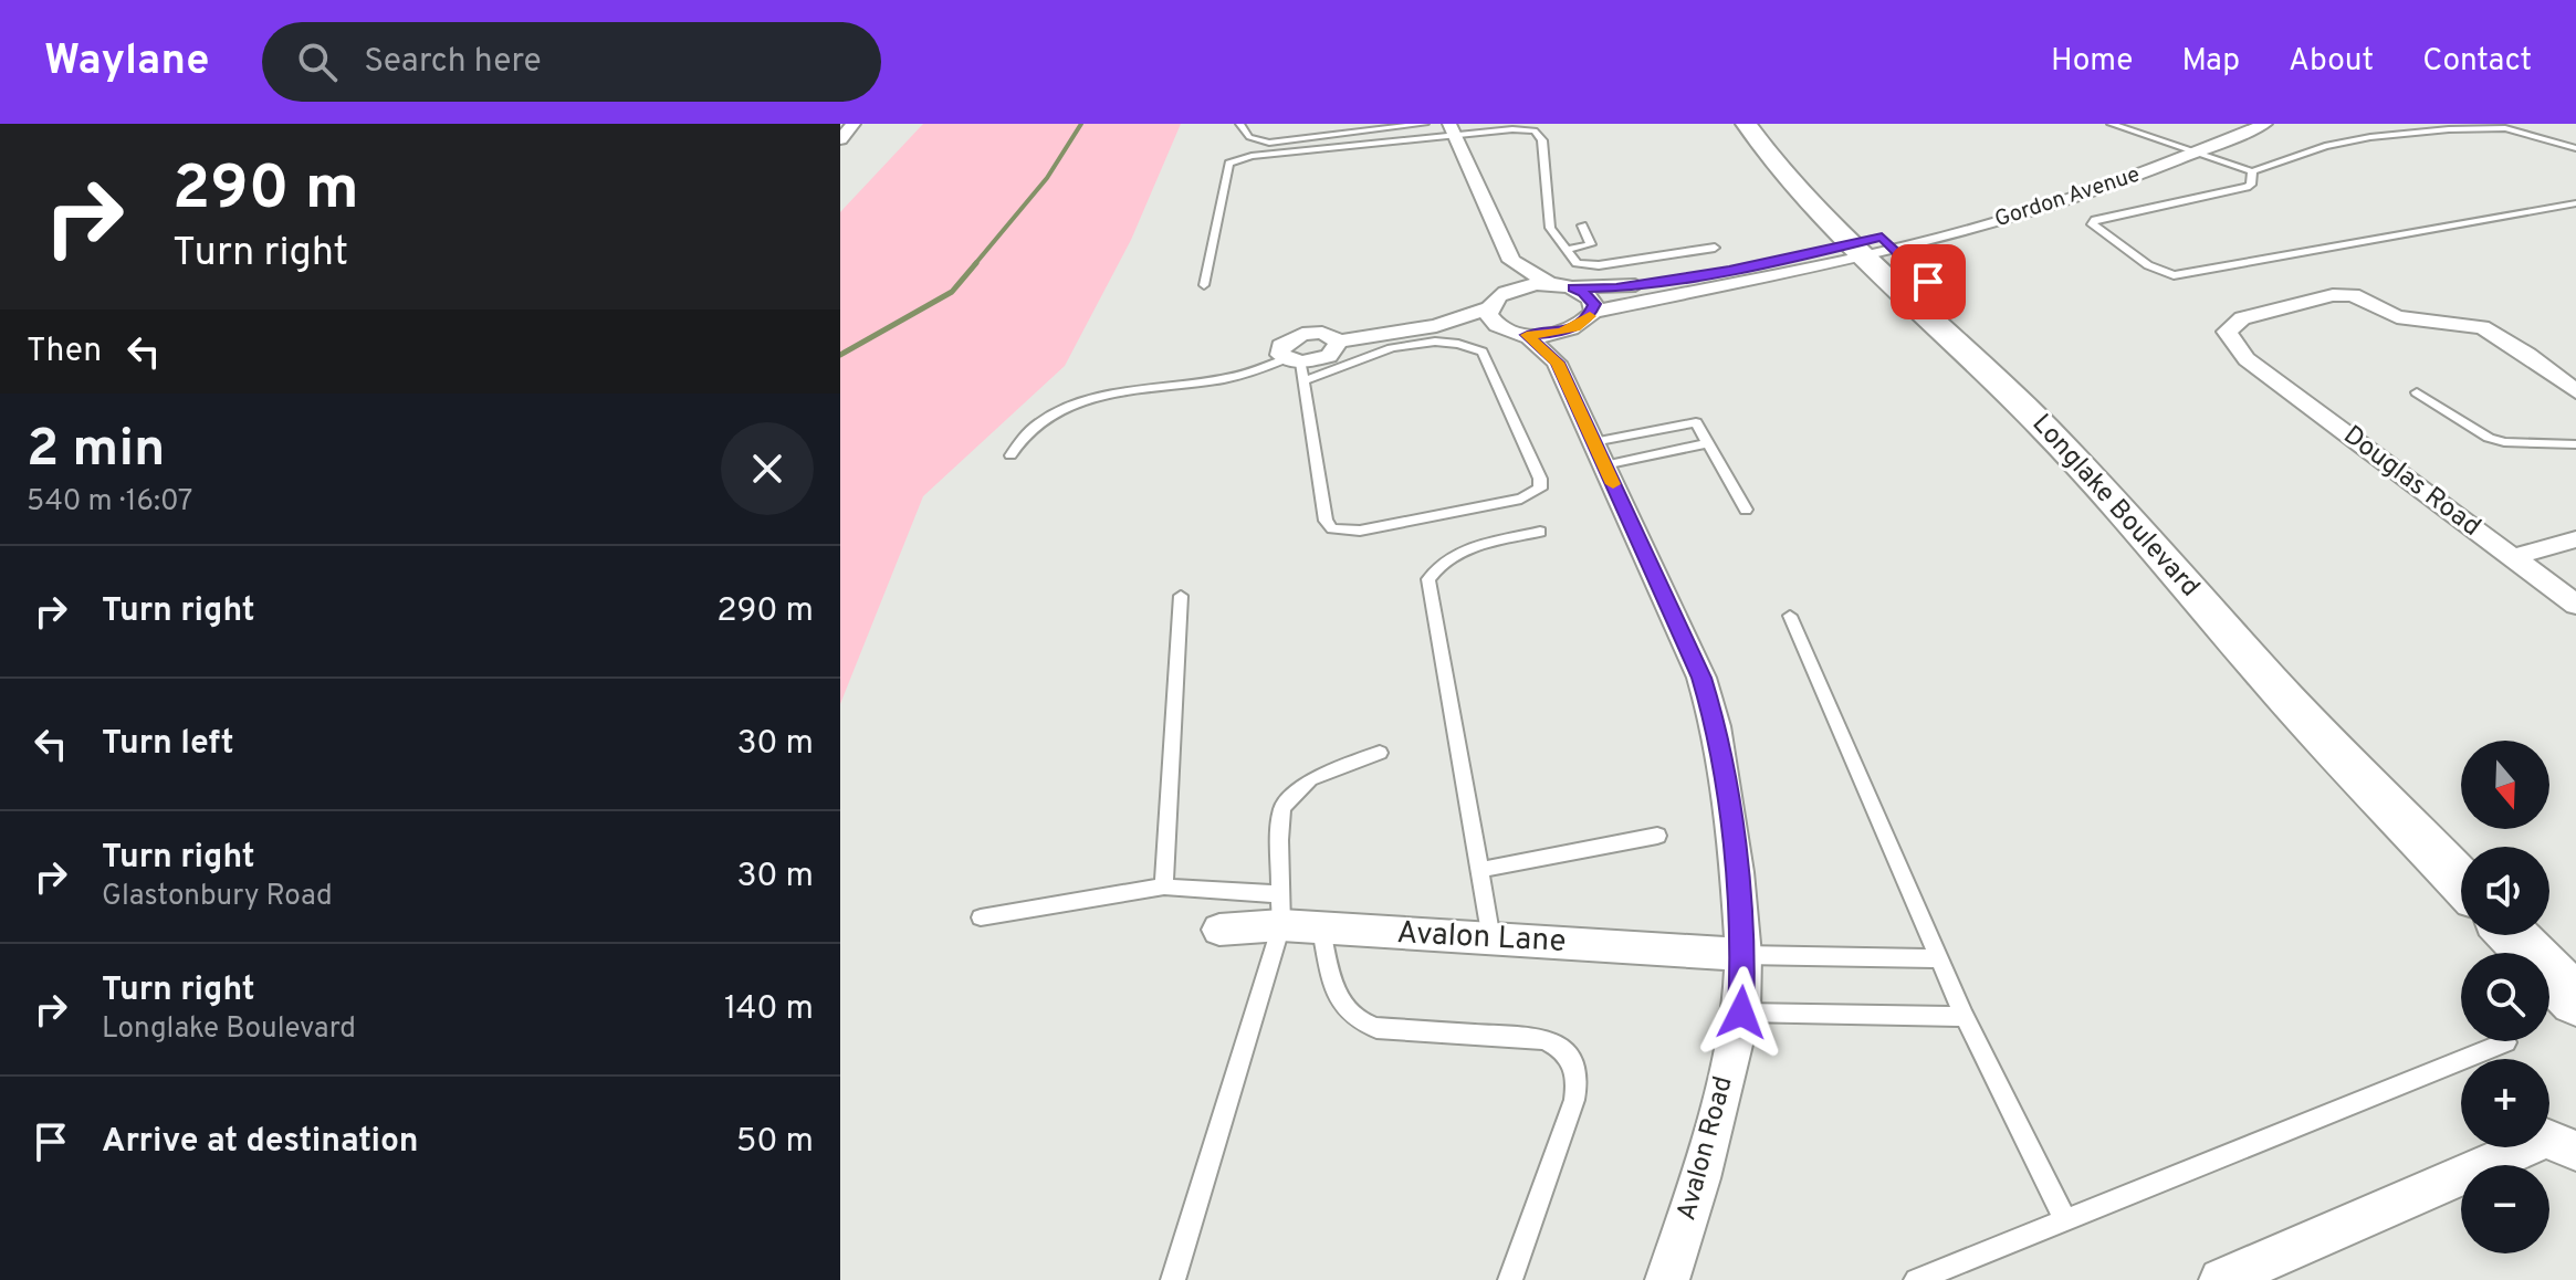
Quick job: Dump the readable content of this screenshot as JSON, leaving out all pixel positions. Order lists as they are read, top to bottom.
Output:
{
  "streets": {
    "main road": ["Longlake Boulevard"],
    "street": [
      "Gordon Avenue",
      "Douglas Road",
      "Avalon Lane",
      "Avalon Road"
    ]
  },
  "crossings": [
    ["Gordon Avenue", "Longlake Boulevard"],
    ["Avalon Lane", "Avalon Road"]
  ],
  "north": "bottom",
  "page": {
    "header": "Waylane",
    "search": "Search here",
    "nav": [
      "Home",
      "Map",
      "About",
      "Contact"
    ],
    "turn": ["290 m", "Turn right"],
    "then": "Then",
    "heading": ["2 min", "540 m · 16:07"],
    "list": [
      {
        "name": "Turn right",
        "value": "290 m"
      },
      {
        "name": "Turn left",
        "value": "30 m"
      },
      {
        "name": "Turn right",
        "note": "Glastonbury Road",
        "value": "30 m"
      },
      {
        "name": "Turn right",
        "note": "Longlake Boulevard",
        "value": "140 m"
      },
      {
        "name": "Arrive at destination",
        "value": "50 m"
      }
    ],
    "map_buttons": ["+", "−"]
  }
}
